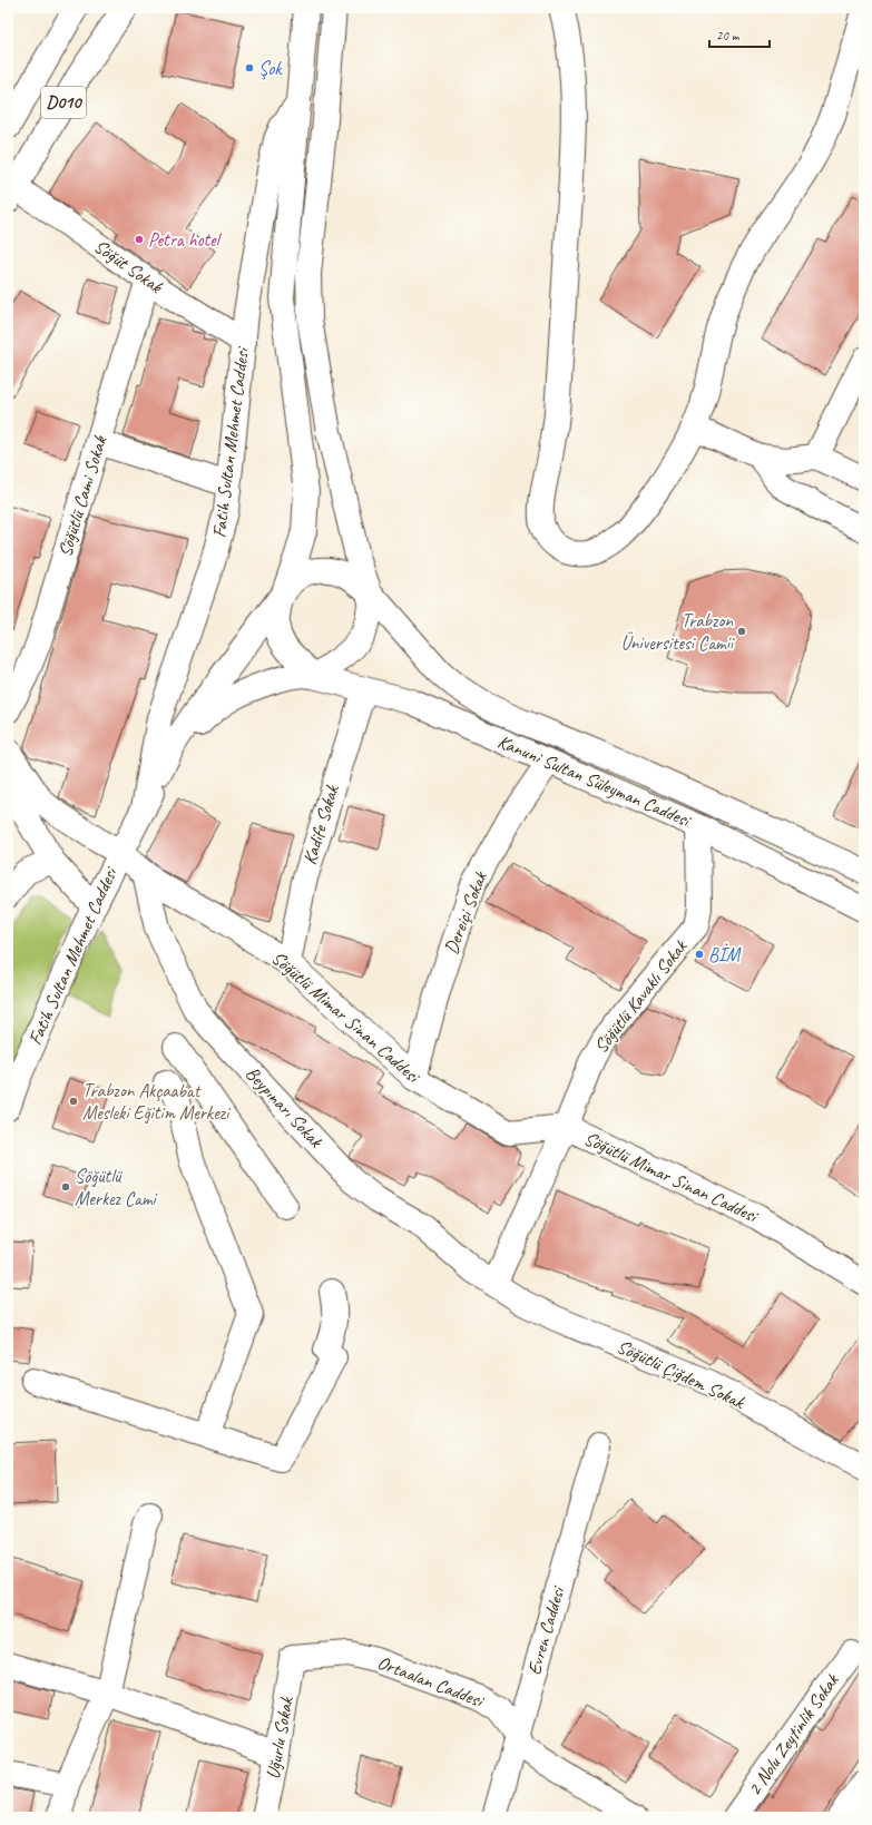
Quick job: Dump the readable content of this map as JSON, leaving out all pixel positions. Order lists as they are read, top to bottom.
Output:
{
  "streets": {
    "main road": [
      "D010",
      "Söğüt Sokak",
      "Fatih Sultan Mehmet Caddesi",
      "Söğütlü Cami Sokak",
      "Kanuni Sultan Süleyman Caddesi",
      "Kadife Sokak",
      "Dereiçi Sokak",
      "Söğütlü Kavaklı Sokak",
      "Söğütlü Mimar Sinan Caddesi",
      "Beypınarı Sokak",
      "Söğütlü Çiğdem Sokak",
      "Evren Caddesi",
      "Ortaalan Caddesi",
      "2 Nolu Zeytinlik Sokak",
      "Uğurlu Sokak"
    ]
  },
  "crossings": [
    ["D010", "Söğüt Sokak"],
    ["Söğüt Sokak", "Fatih Sultan Mehmet Caddesi"],
    ["Söğüt Sokak", "Söğütlü Cami Sokak"],
    ["Fatih Sultan Mehmet Caddesi", "Kanuni Sultan Süleyman Caddesi"],
    ["Fatih Sultan Mehmet Caddesi", "Söğütlü Mimar Sinan Caddesi"],
    ["Kanuni Sultan Süleyman Caddesi", "Kadife Sokak"],
    ["Kanuni Sultan Süleyman Caddesi", "Dereiçi Sokak"],
    ["Kanuni Sultan Süleyman Caddesi", "Söğütlü Kavaklı Sokak"],
    ["Kadife Sokak", "Söğütlü Mimar Sinan Caddesi"],
    ["Dereiçi Sokak", "Söğütlü Mimar Sinan Caddesi"],
    ["Söğütlü Kavaklı Sokak", "Söğütlü Mimar Sinan Caddesi"],
    ["Söğütlü Kavaklı Sokak", "Beypınarı Sokak"],
    ["Söğütlü Kavaklı Sokak", "Söğütlü Çiğdem Sokak"],
    ["Söğütlü Mimar Sinan Caddesi", "Beypınarı Sokak"],
    ["Beypınarı Sokak", "Söğütlü Çiğdem Sokak"],
    ["Evren Caddesi", "Ortaalan Caddesi"],
    ["Ortaalan Caddesi", "Uğurlu Sokak"]
  ],
  "places": [
    "Şok",
    "Petra hotel",
    "Trabzon Üniversitesi Camii",
    "BİM",
    "Trabzon Akçaabat Mesleki Eğitim Merkezi",
    "Söğütlü Merkez Cami"
  ],
  "scale_bar": "20 m"
}
